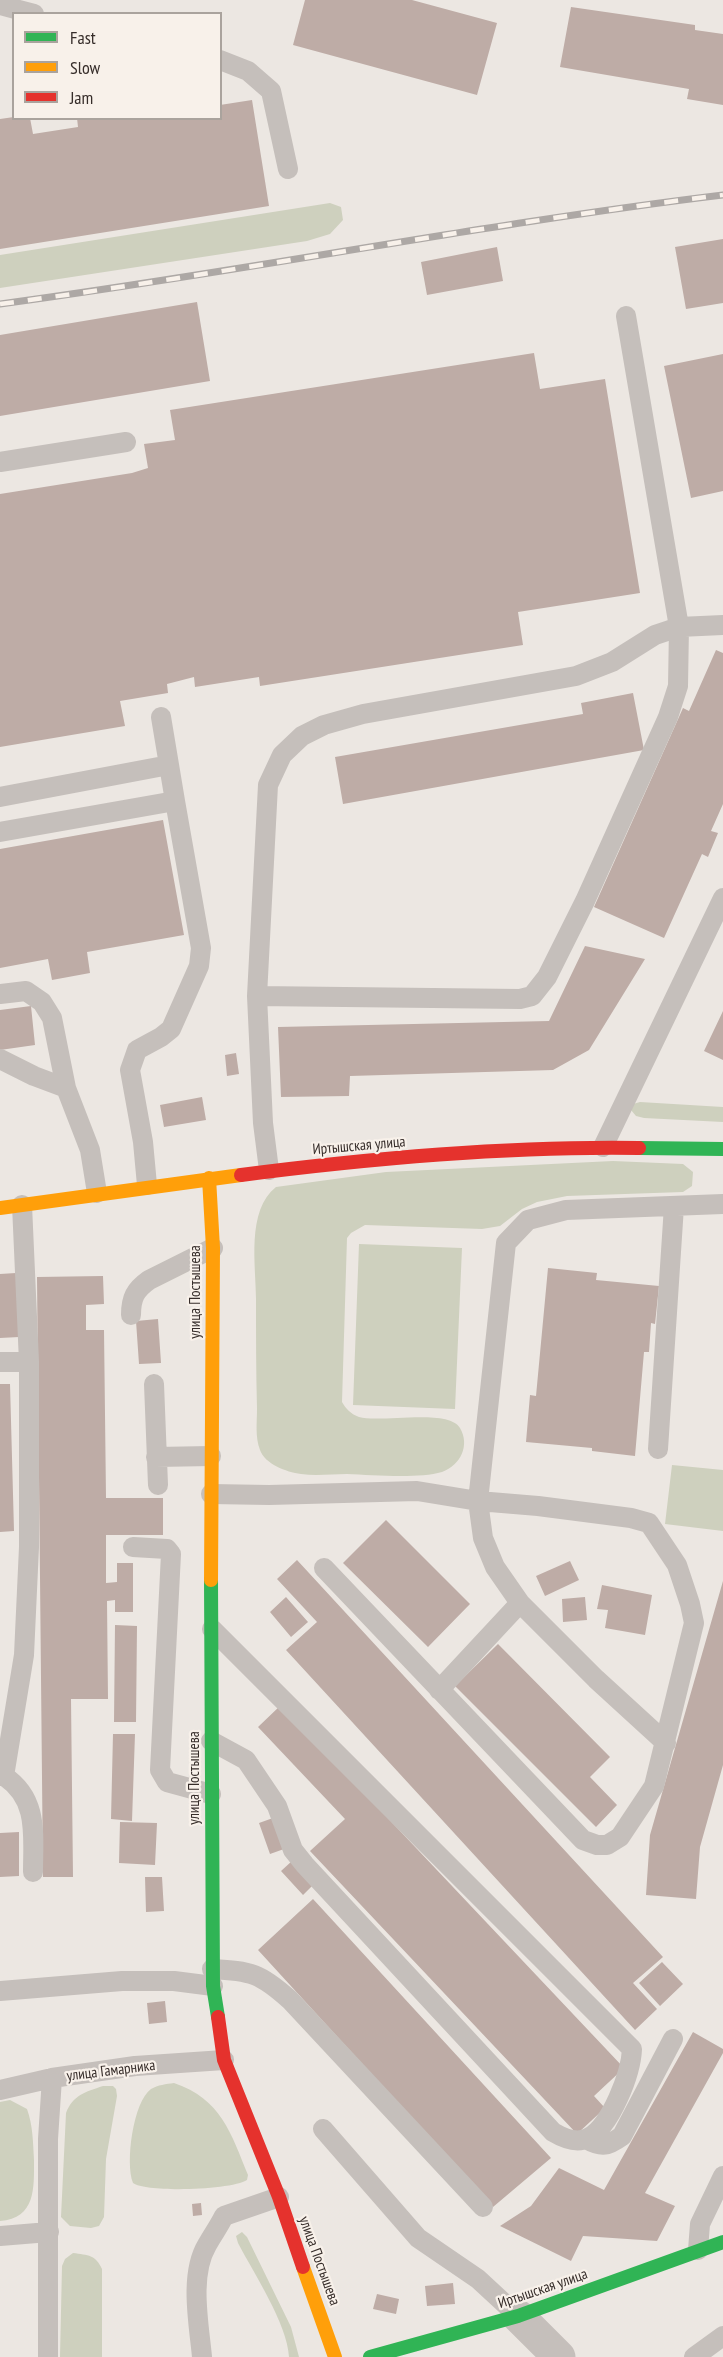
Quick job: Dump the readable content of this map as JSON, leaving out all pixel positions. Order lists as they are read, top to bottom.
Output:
{
  "streets": {
    "main road": ["Иртышская улица", "улица Постышева"],
    "lane": ["улица Гамарника"]
  },
  "crossings": [
    ["Иртышская улица", "улица Постышева"],
    ["улица Постышева", "улица Гамарника"]
  ],
  "legend": ["Fast", "Slow", "Jam"]
}
